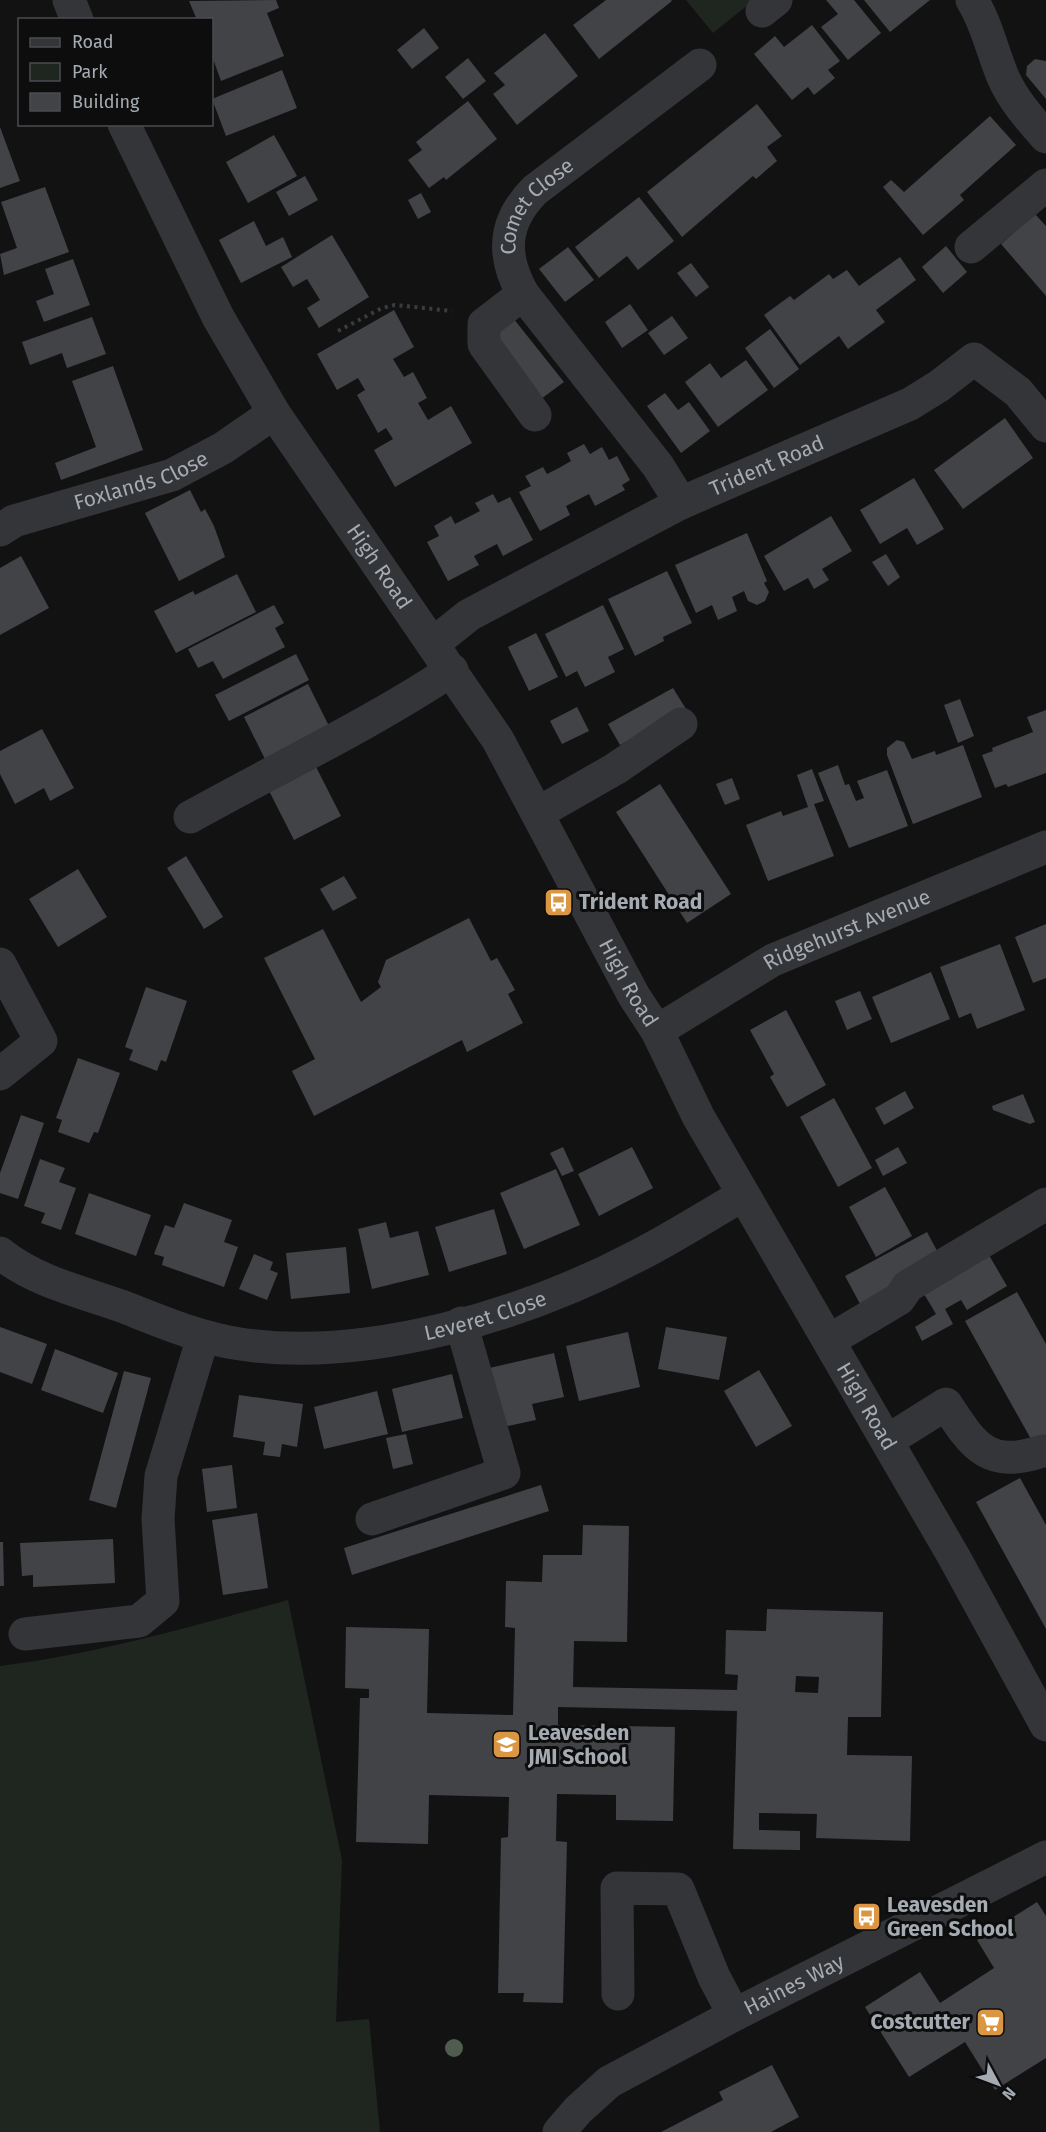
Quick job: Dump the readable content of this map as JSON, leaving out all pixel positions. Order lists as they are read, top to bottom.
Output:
{
  "streets": {
    "street": [
      "Comet Close",
      "Trident Road",
      "Foxlands Close",
      "High Road",
      "Ridgehurst Avenue",
      "Leveret Close",
      "Haines Way"
    ]
  },
  "crossings": [
    ["Comet Close", "Trident Road"],
    ["Trident Road", "High Road"],
    ["Foxlands Close", "High Road"],
    ["High Road", "Ridgehurst Avenue"],
    ["High Road", "Leveret Close"]
  ],
  "places": {
    "bus stop": ["Trident Road", "Leavesden Green School"],
    "school or university": ["Leavesden JMI School"],
    "supermarket": ["Costcutter"]
  },
  "legend": ["Road", "Park", "Building"],
  "north": "bottom right"
}
